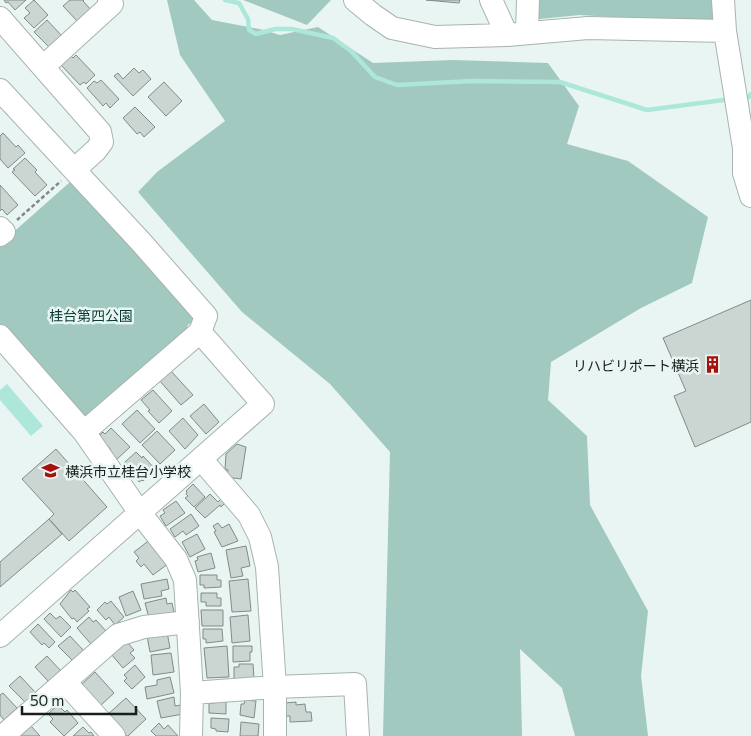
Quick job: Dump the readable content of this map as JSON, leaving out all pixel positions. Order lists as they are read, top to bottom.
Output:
{
  "parks": ["桂台第四公園"],
  "places": {
    "building": ["リハビリポート横浜"],
    "school or university": ["横浜市立桂台小学校"]
  },
  "scale_bar": "50 m"
}
